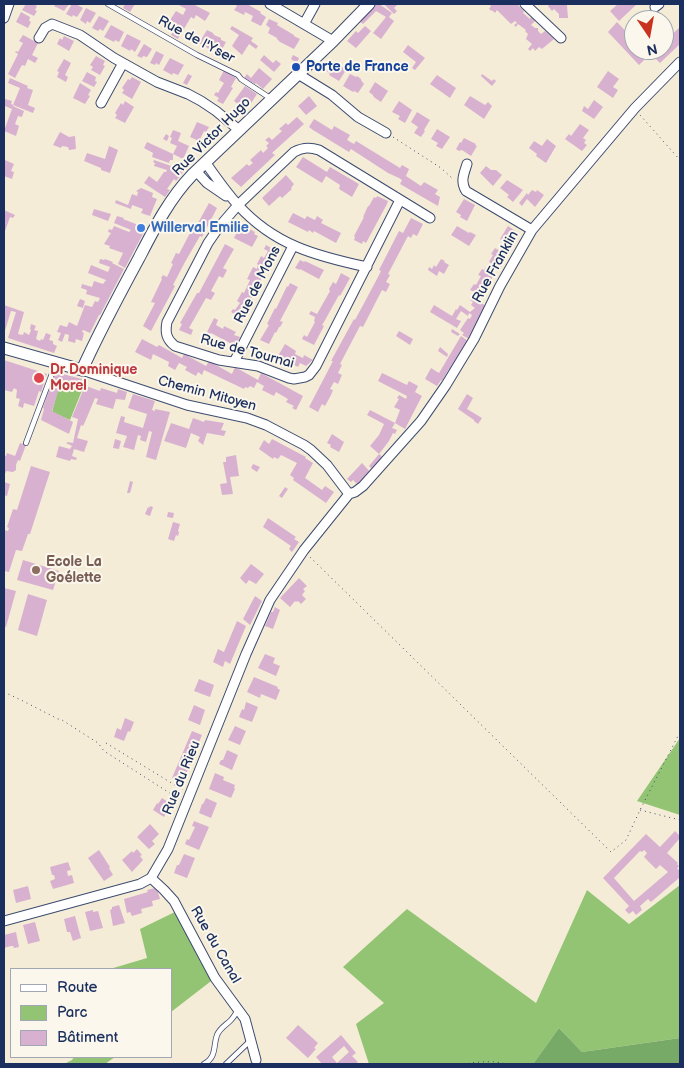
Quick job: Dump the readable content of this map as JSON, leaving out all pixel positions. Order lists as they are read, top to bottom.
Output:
{
  "streets": {
    "street": [
      "Rue Victor Hugo",
      "Rue Franklin",
      "Rue de Mons",
      "Rue de Tournai",
      "Chemin Mitoyen",
      "Rue du Rieu",
      "Rue du Canal"
    ],
    "lane": ["Rue de l'Yser"]
  },
  "crossings": [
    ["Rue de l'Yser", "Rue Victor Hugo"],
    ["Rue Victor Hugo", "Chemin Mitoyen"],
    ["Rue Franklin", "Chemin Mitoyen"],
    ["Rue de Mons", "Rue de Tournai"],
    ["Rue du Rieu", "Rue du Canal"]
  ],
  "places": [
    "Porte de France",
    "Willerval Emilie",
    "Dr Dominique Morel",
    "Ecole La Goélette"
  ],
  "legend": ["Route", "Parc", "Bâtiment"],
  "north": "bottom"
}
